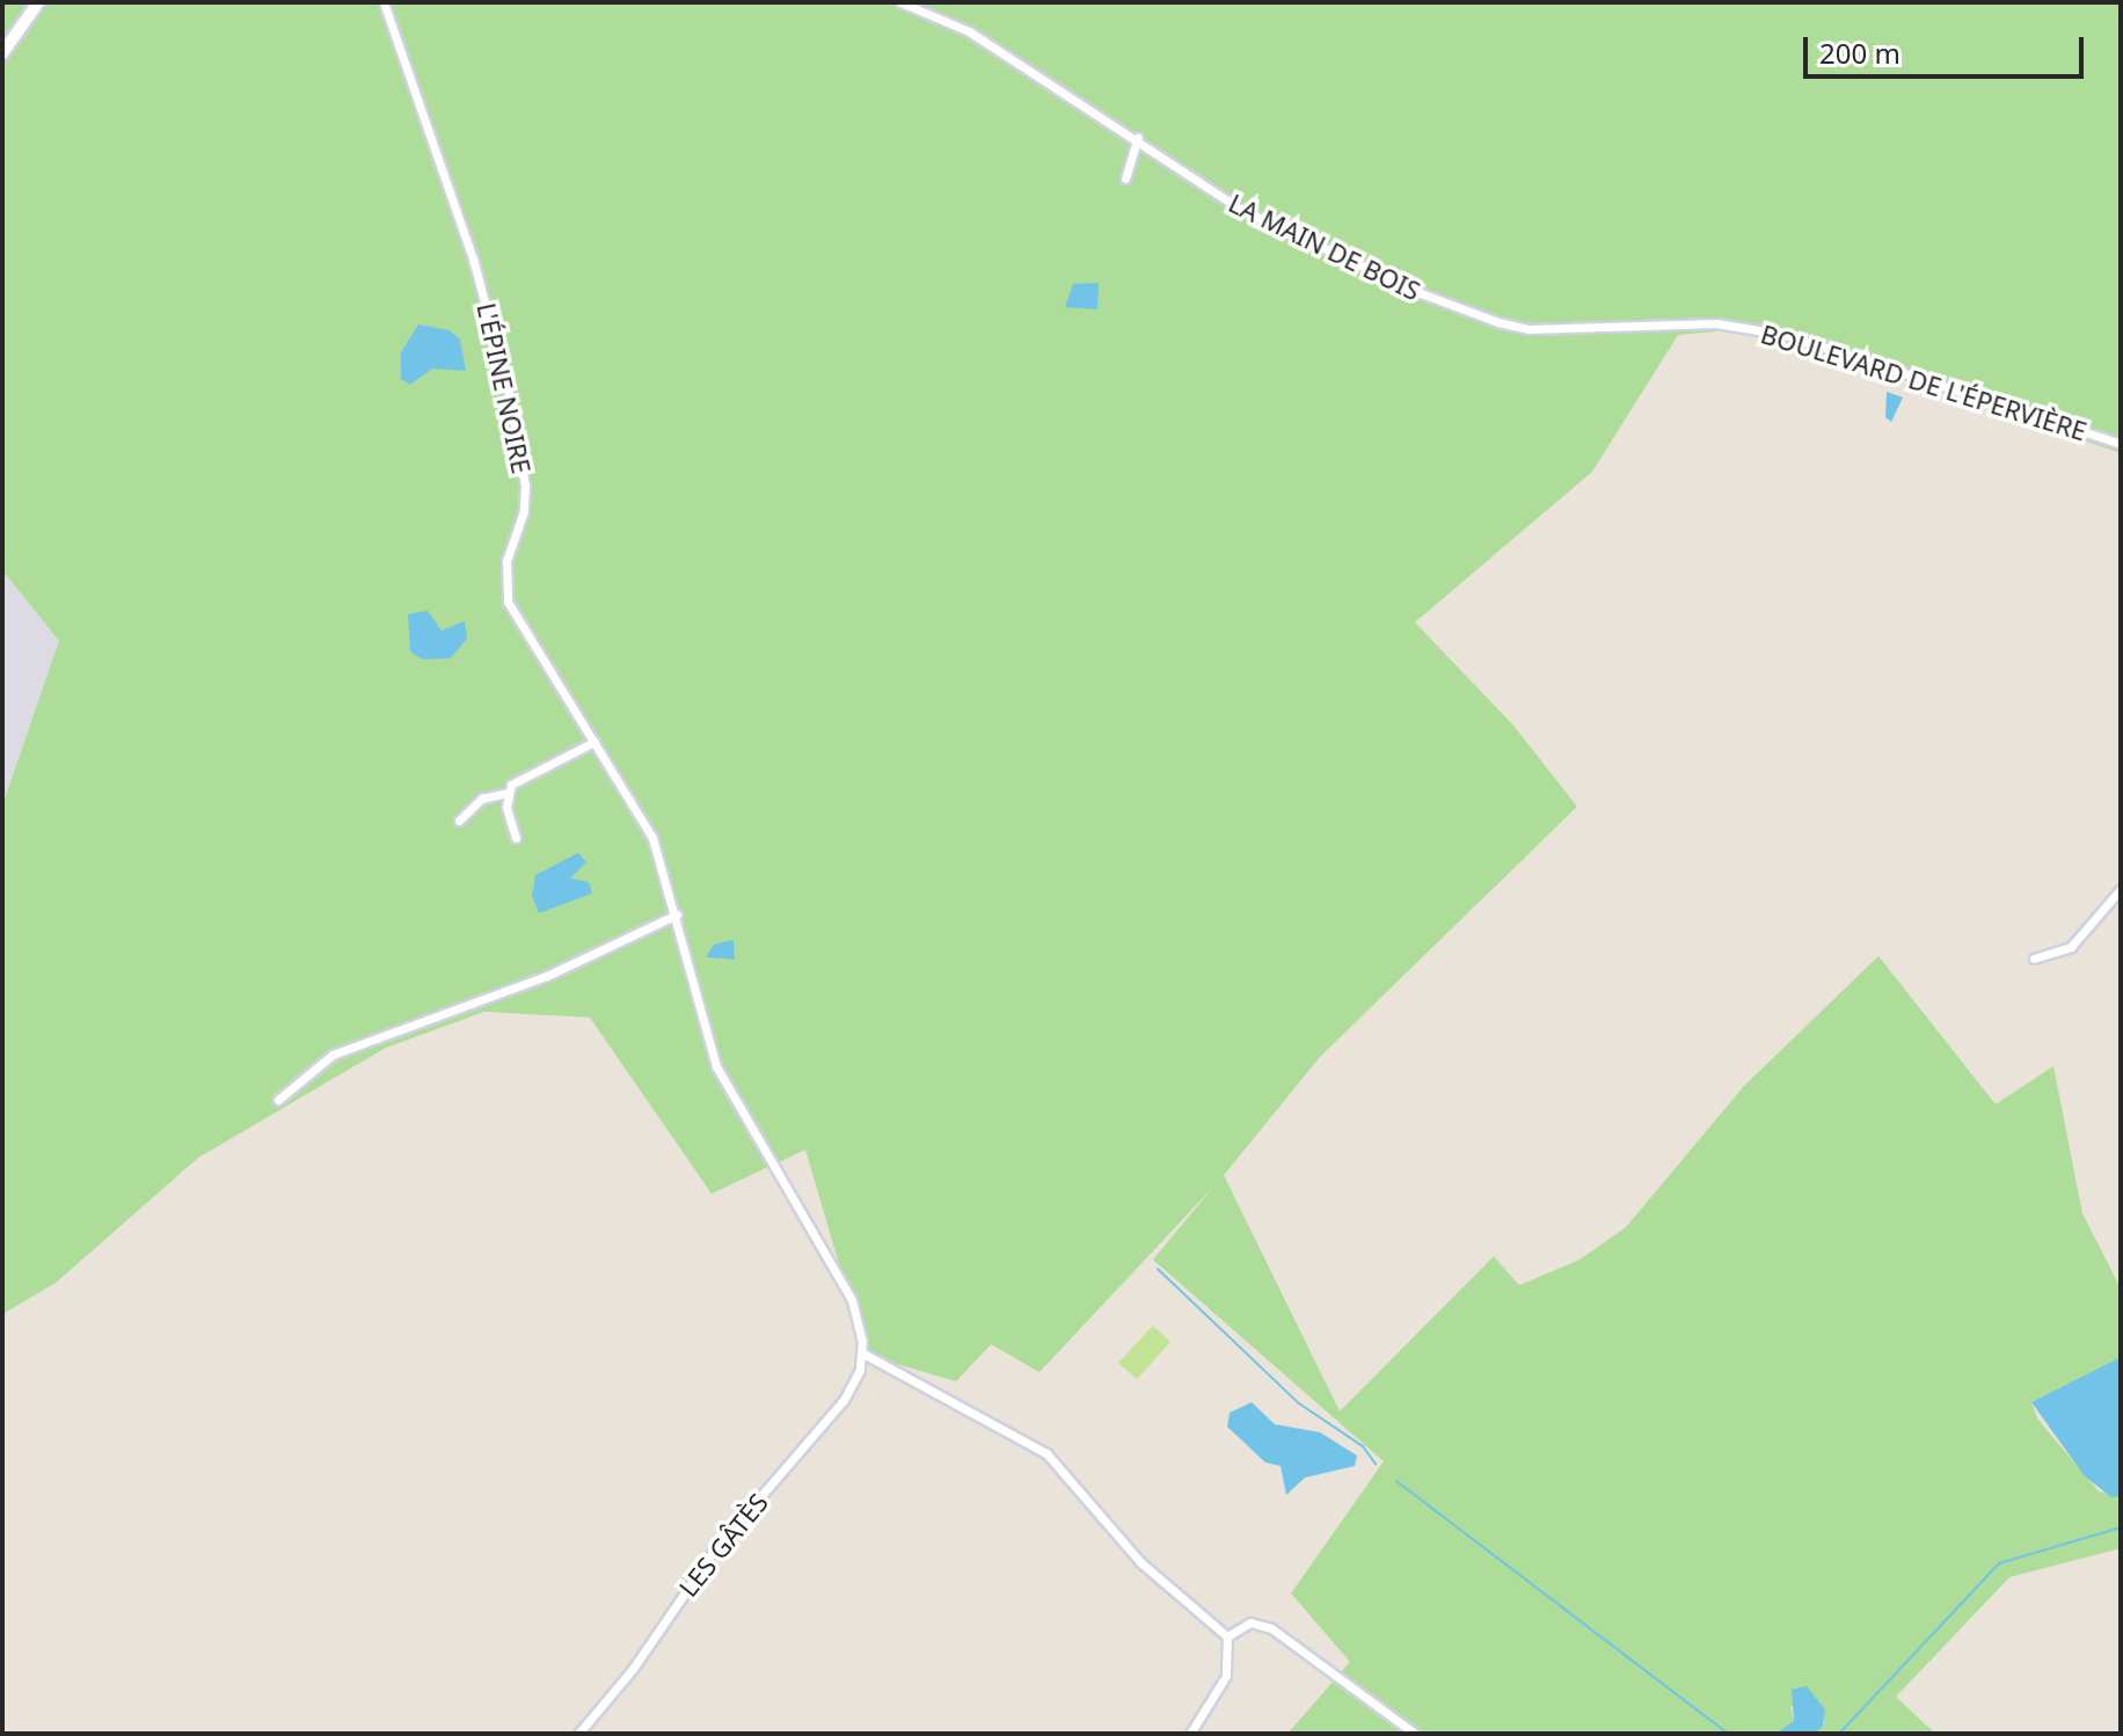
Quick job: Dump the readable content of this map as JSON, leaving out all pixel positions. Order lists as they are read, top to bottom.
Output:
{
  "streets": {
    "street": [
      "LA MAIN DE BOIS",
      "BOULEVARD DE L'ÉPERVIÈRE",
      "L'ÉPINE NOIRE",
      "LES GÂTÈS"
    ]
  },
  "crossings": [
    ["LA MAIN DE BOIS", "BOULEVARD DE L'ÉPERVIÈRE"],
    ["L'ÉPINE NOIRE", "LES GÂTÈS"]
  ],
  "scale_bar": "200 m"
}
